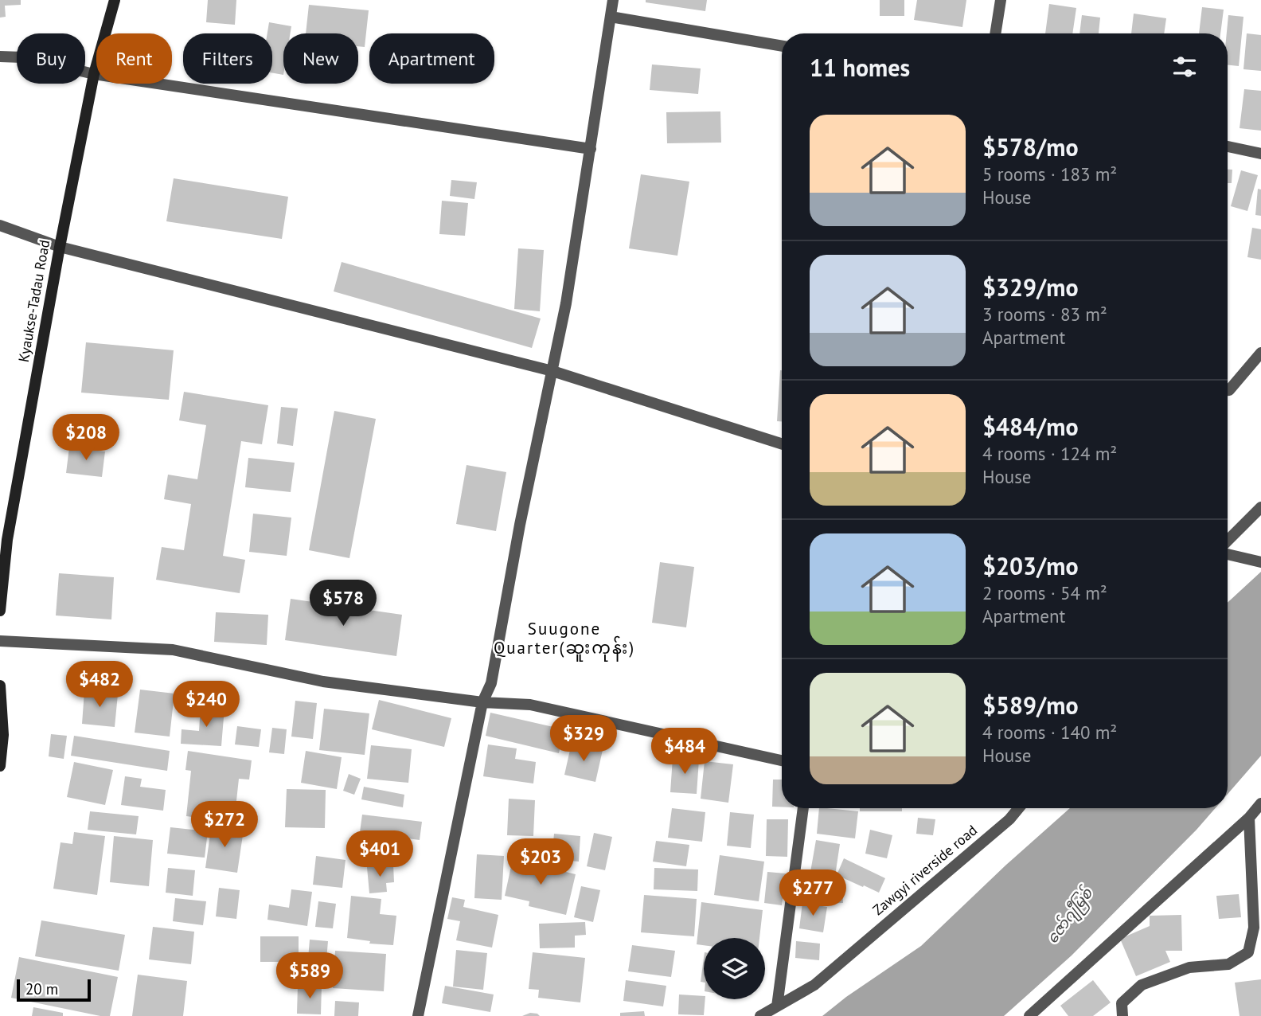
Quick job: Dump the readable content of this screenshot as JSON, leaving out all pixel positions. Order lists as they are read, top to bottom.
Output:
{
  "streets": {
    "main road": ["Kyaukse-Tadau Road"],
    "street": ["Zawgyi riverside road"]
  },
  "districts": ["Suugone Quarter(ဆူးကုန်း)"],
  "water": ["ဇော်ဂျီမြစ်"],
  "scale_bar": "20 m",
  "page": {
    "chip": [
      "Buy",
      "Rent",
      "Filters",
      "New",
      "Apartment"
    ],
    "heading": "11 homes",
    "list": [
      {
        "name": "$578/mo",
        "note": "5 rooms · 183 m² · House"
      },
      {
        "name": "$329/mo",
        "note": "3 rooms · 83 m² · Apartment"
      },
      {
        "name": "$484/mo",
        "note": "4 rooms · 124 m² · House"
      },
      {
        "name": "$203/mo",
        "note": "2 rooms · 54 m² · Apartment"
      },
      {
        "name": "$589/mo",
        "note": "4 rooms · 140 m² · House"
      }
    ],
    "price": [
      "$208",
      "$578",
      "$482",
      "$240",
      "$329",
      "$484",
      "$272",
      "$401",
      "$203",
      "$277",
      "$589"
    ],
    "scale": "20 m"
  }
}
